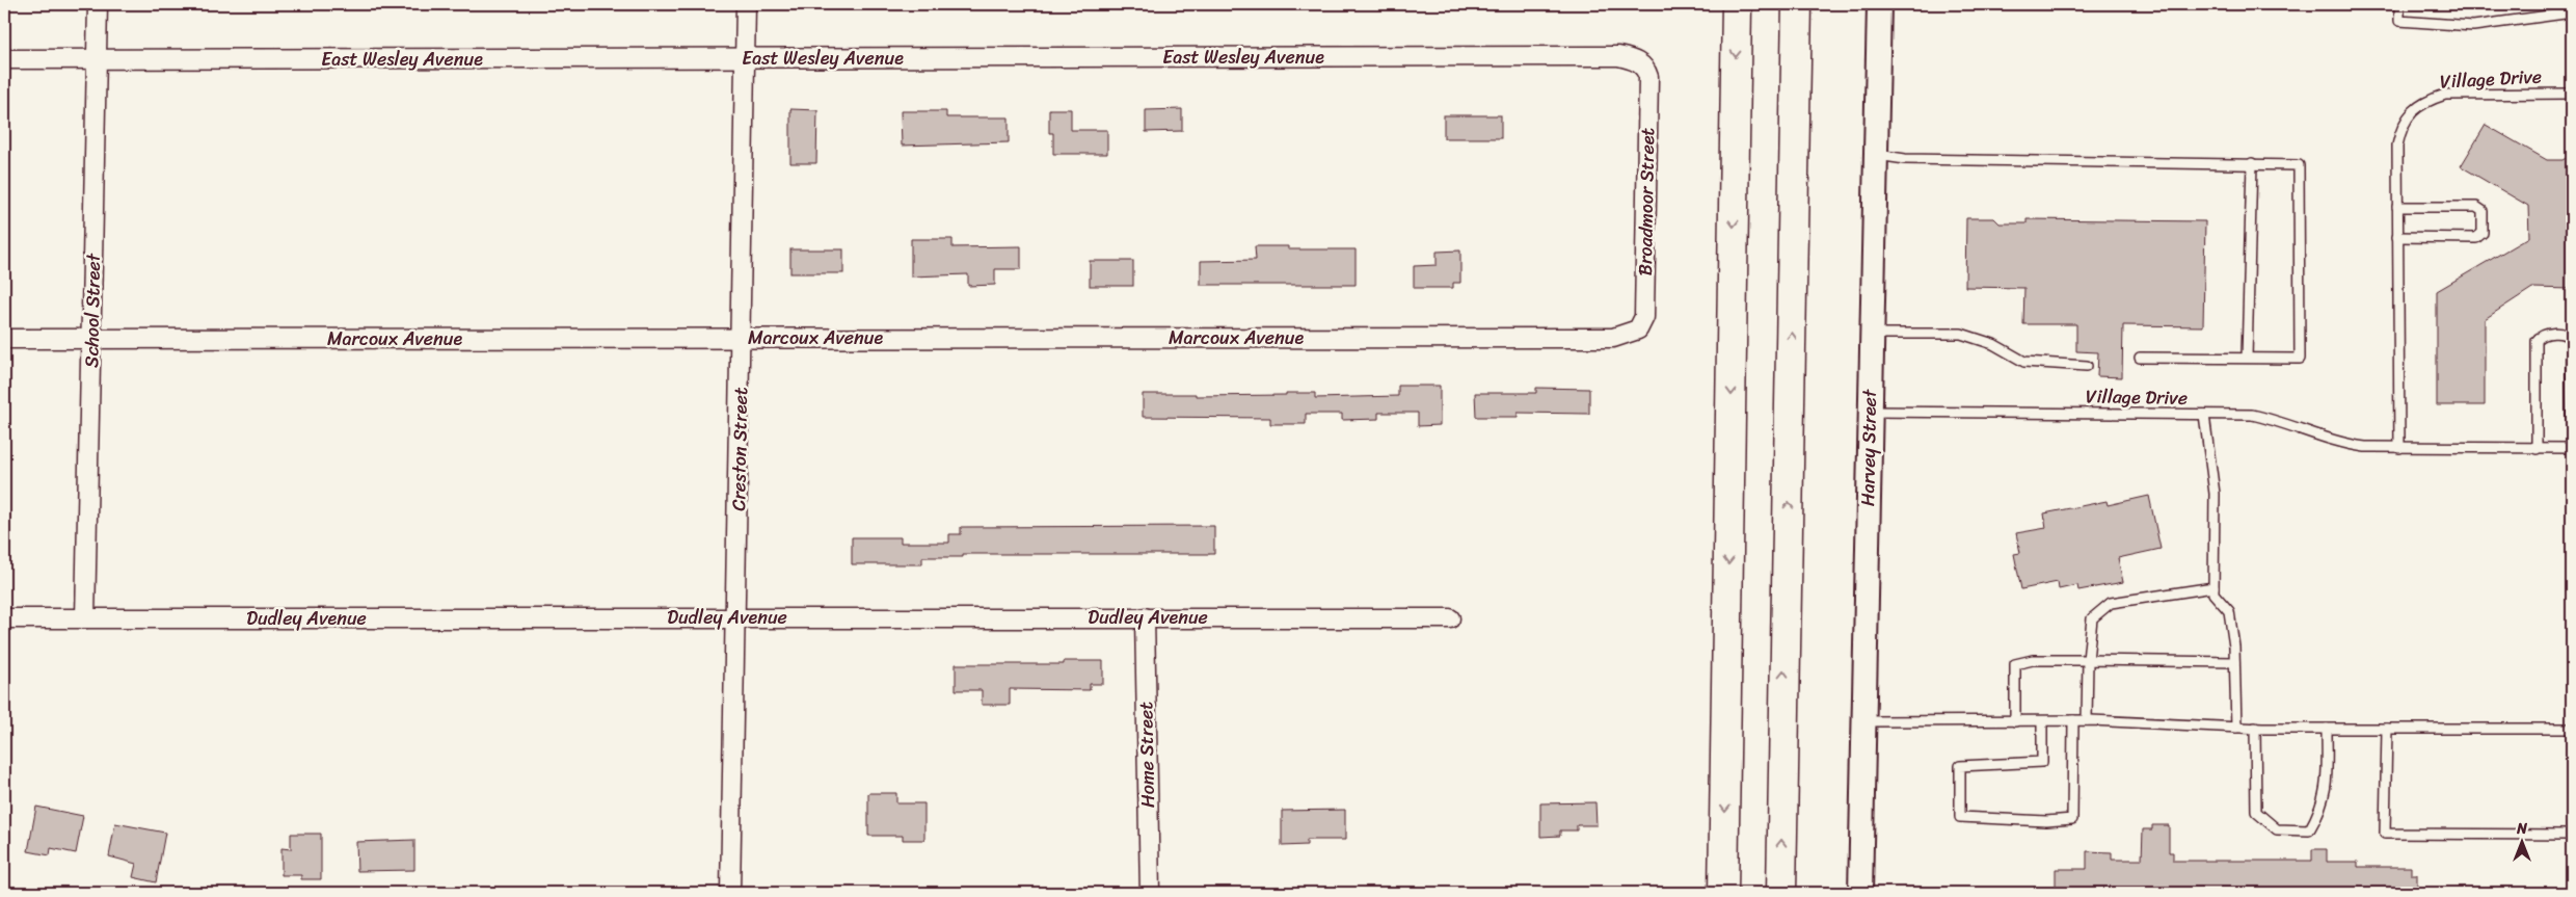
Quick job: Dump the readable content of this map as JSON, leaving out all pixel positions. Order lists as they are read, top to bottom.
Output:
{
  "streets": {
    "street": [
      "East Wesley Avenue",
      "Broadmoor Street",
      "School Street",
      "Marcoux Avenue",
      "Harvey Street",
      "Creston Street",
      "Dudley Avenue",
      "Home Street"
    ],
    "lane": ["Village Drive"]
  },
  "crossings": [
    ["East Wesley Avenue", "Broadmoor Street"],
    ["East Wesley Avenue", "School Street"],
    ["East Wesley Avenue", "Creston Street"],
    ["Village Drive", "Harvey Street"],
    ["Broadmoor Street", "Marcoux Avenue"],
    ["School Street", "Marcoux Avenue"],
    ["School Street", "Dudley Avenue"],
    ["Marcoux Avenue", "Creston Street"],
    ["Creston Street", "Dudley Avenue"],
    ["Dudley Avenue", "Home Street"]
  ],
  "north": "top"
}
